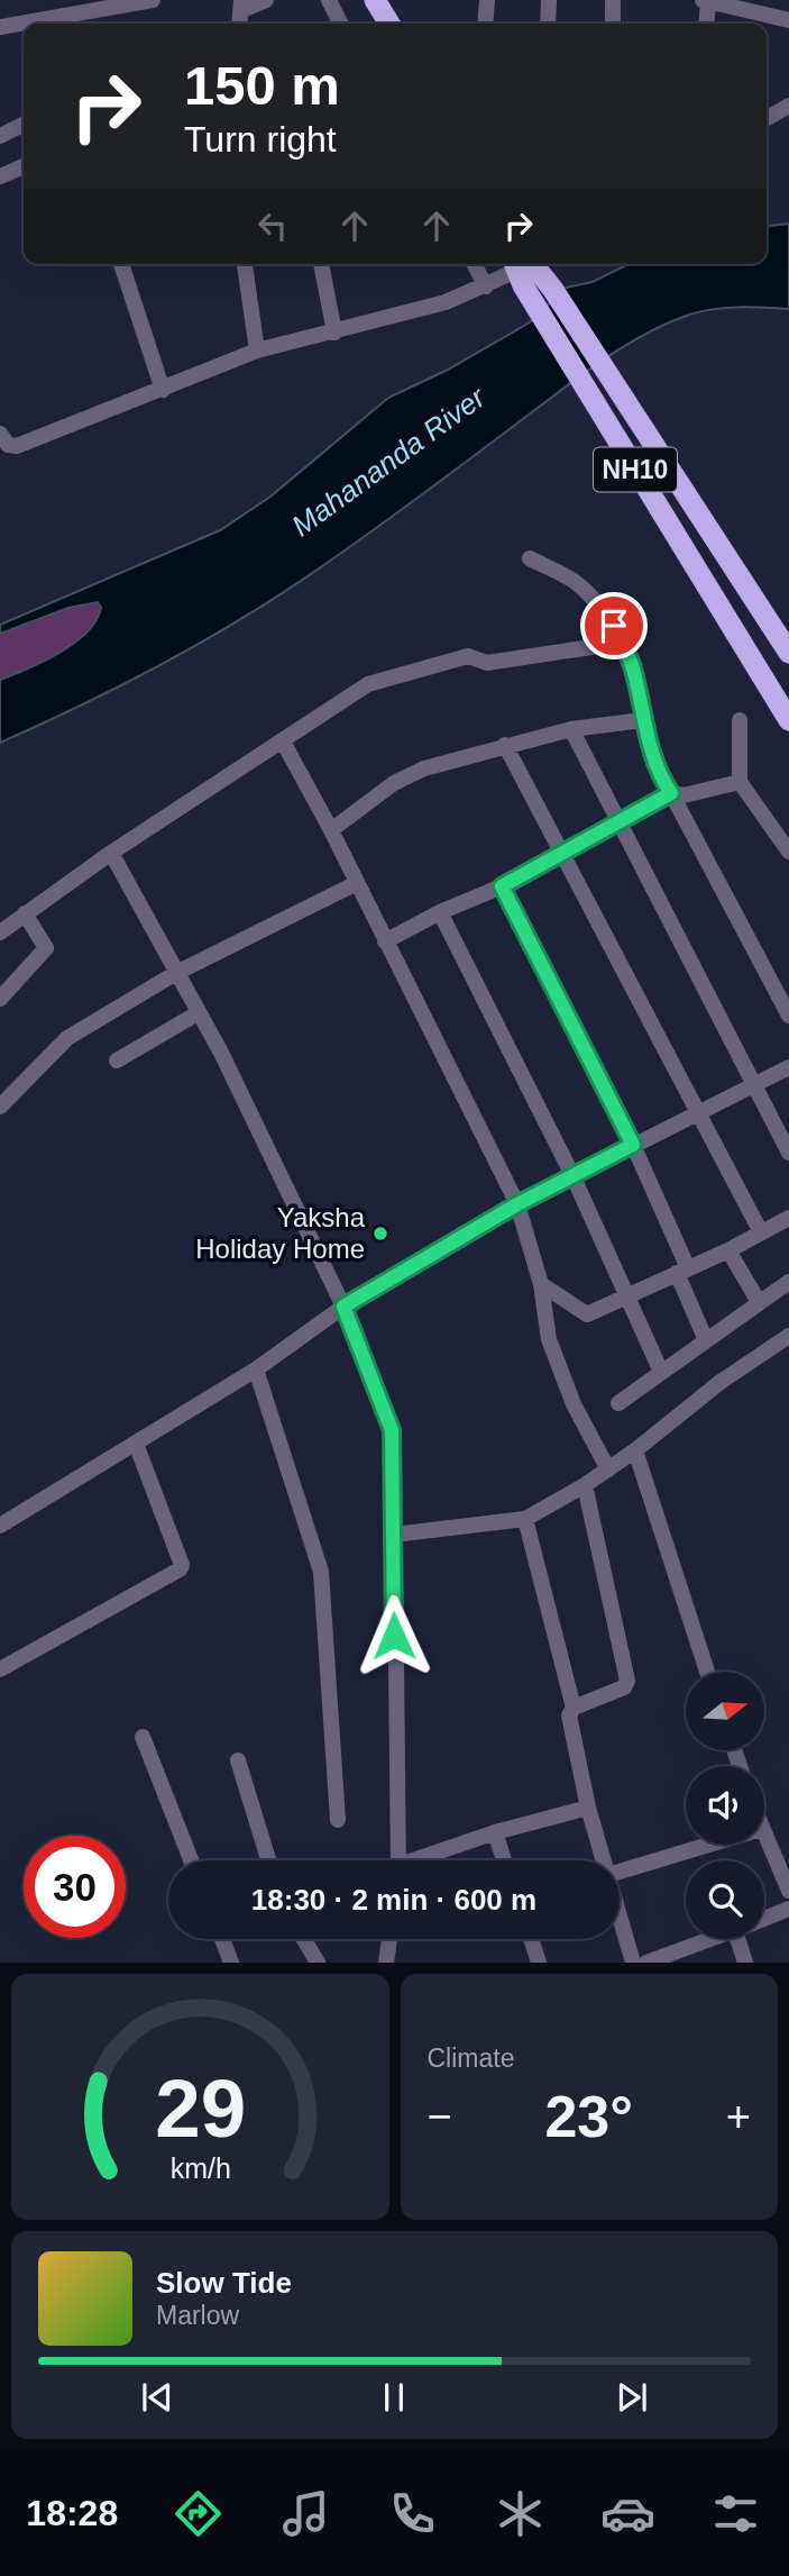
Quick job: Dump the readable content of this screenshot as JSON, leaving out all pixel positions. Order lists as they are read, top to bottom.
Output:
{
  "streets": {
    "highway": ["NH10"]
  },
  "water": ["Mahananda River"],
  "places": ["Yaksha Holiday Home"],
  "north": "right",
  "page": {
    "turn": ["150 m", "Turn right"],
    "limit": "30",
    "trip": "18:30 · 2 min · 600 m",
    "tile": "Climate",
    "heat": ["−", "23°", "+"],
    "song": ["Slow Tide", "Marlow"],
    "tabs": "18:28",
    "gauge": ["29", "km/h"]
  }
}
